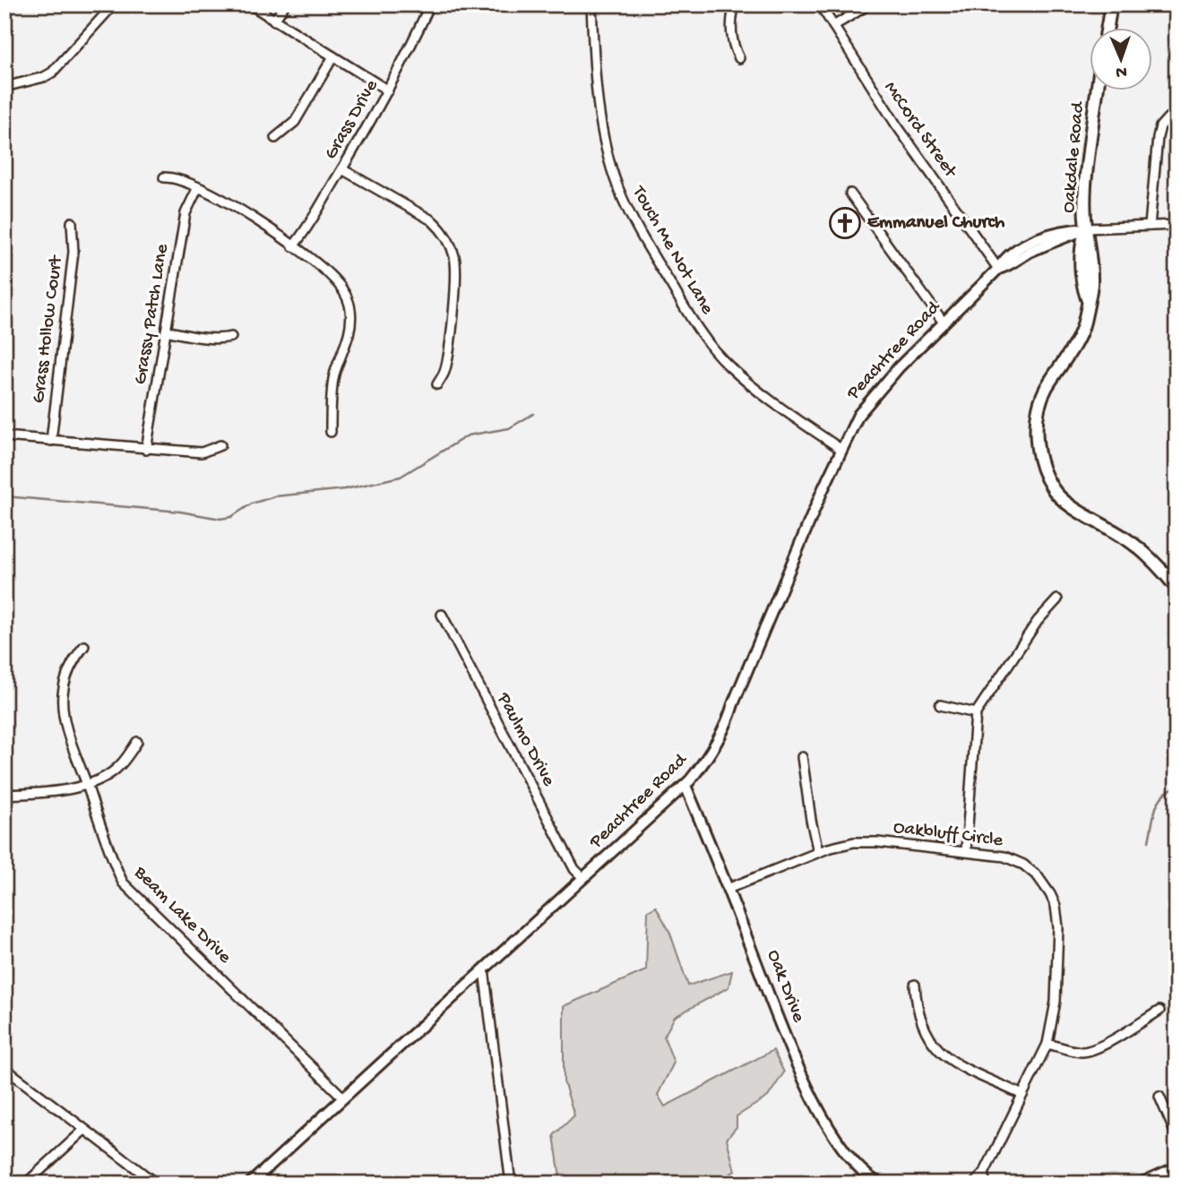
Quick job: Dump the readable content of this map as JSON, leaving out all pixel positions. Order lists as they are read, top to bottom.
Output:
{
  "streets": {
    "main road": ["Oakdale Road"],
    "street": [
      "Grass Drive",
      "McCord Street",
      "Touch Me Not Lane",
      "Grassy Patch Lane",
      "Grass Hollow Court",
      "Peachtree Road",
      "Paulmo Drive",
      "Oakbluff Circle",
      "Beam Lake Drive",
      "Oak Drive"
    ]
  },
  "crossings": [
    ["McCord Street", "Peachtree Road"],
    ["Oakdale Road", "Peachtree Road"],
    ["Touch Me Not Lane", "Peachtree Road"],
    ["Peachtree Road", "Paulmo Drive"],
    ["Peachtree Road", "Beam Lake Drive"],
    ["Peachtree Road", "Oak Drive"],
    ["Oakbluff Circle", "Oak Drive"]
  ],
  "places": {
    "church": ["Emmanuel Church"]
  },
  "north": "bottom"
}
